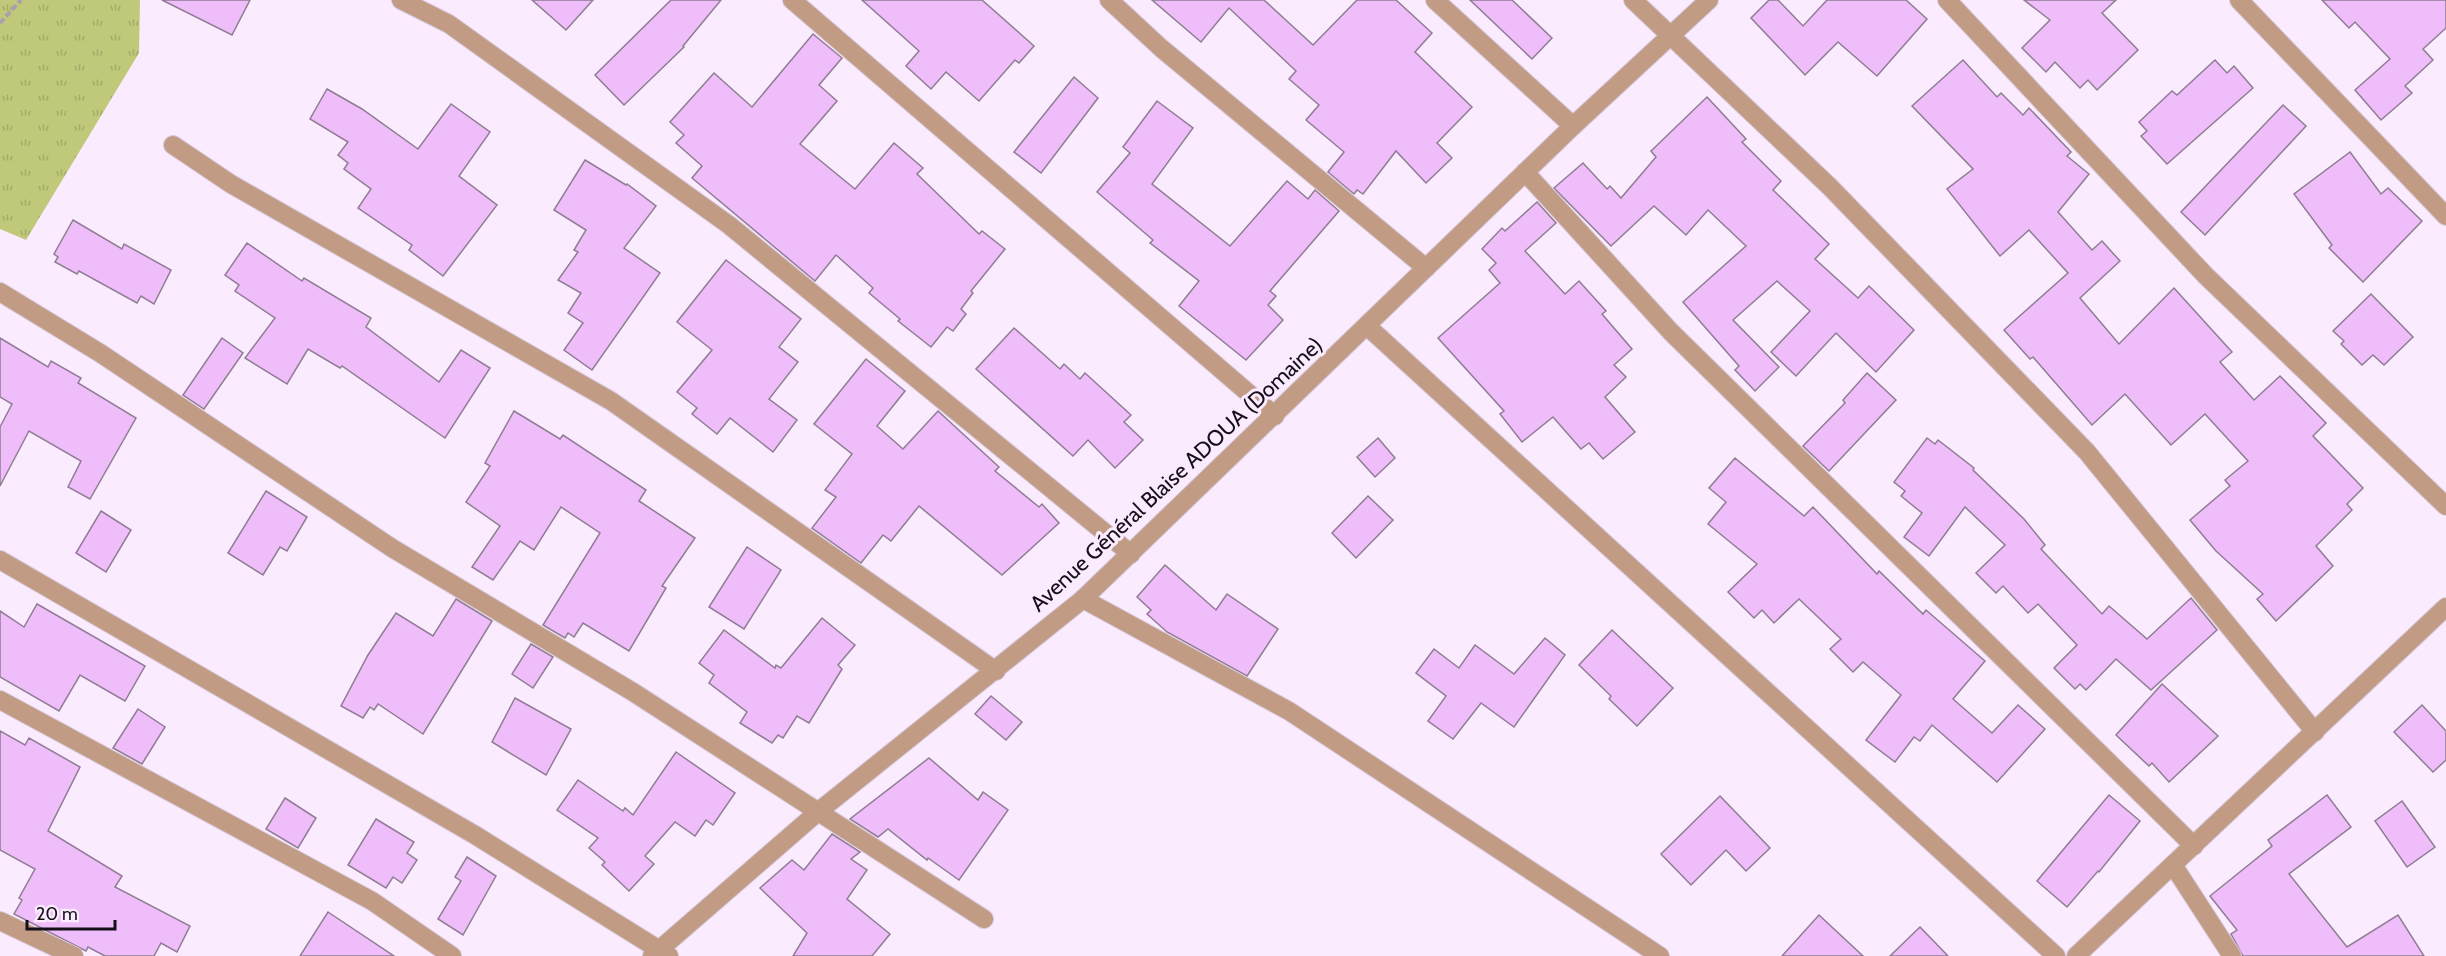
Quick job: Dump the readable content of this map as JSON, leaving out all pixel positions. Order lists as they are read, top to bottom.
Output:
{
  "streets": {
    "street": ["Avenue Général Blaise ADOUA (Domaine)"]
  },
  "scale_bar": "20 m"
}
